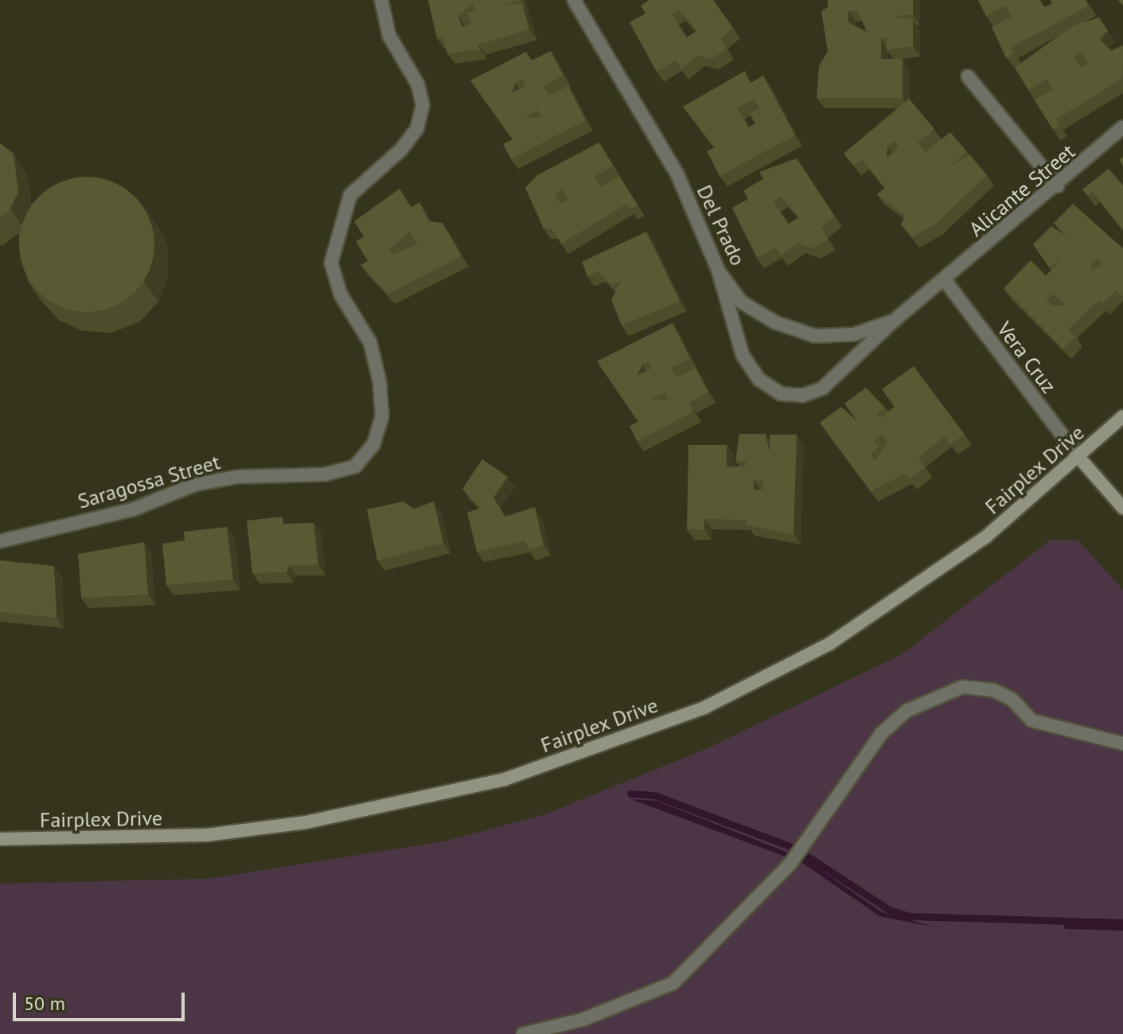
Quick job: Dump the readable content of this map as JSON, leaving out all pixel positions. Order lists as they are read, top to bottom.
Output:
{
  "streets": {
    "main road": ["Fairplex Drive"],
    "street": [
      "Alicante Street",
      "Del Prado",
      "Vera Cruz",
      "Saragossa Street"
    ]
  },
  "crossings": [
    ["Alicante Street", "Del Prado"],
    ["Alicante Street", "Vera Cruz"],
    ["Del Prado", "Vera Cruz"],
    ["Vera Cruz", "Fairplex Drive"]
  ],
  "scale_bar": "50 m"
}
